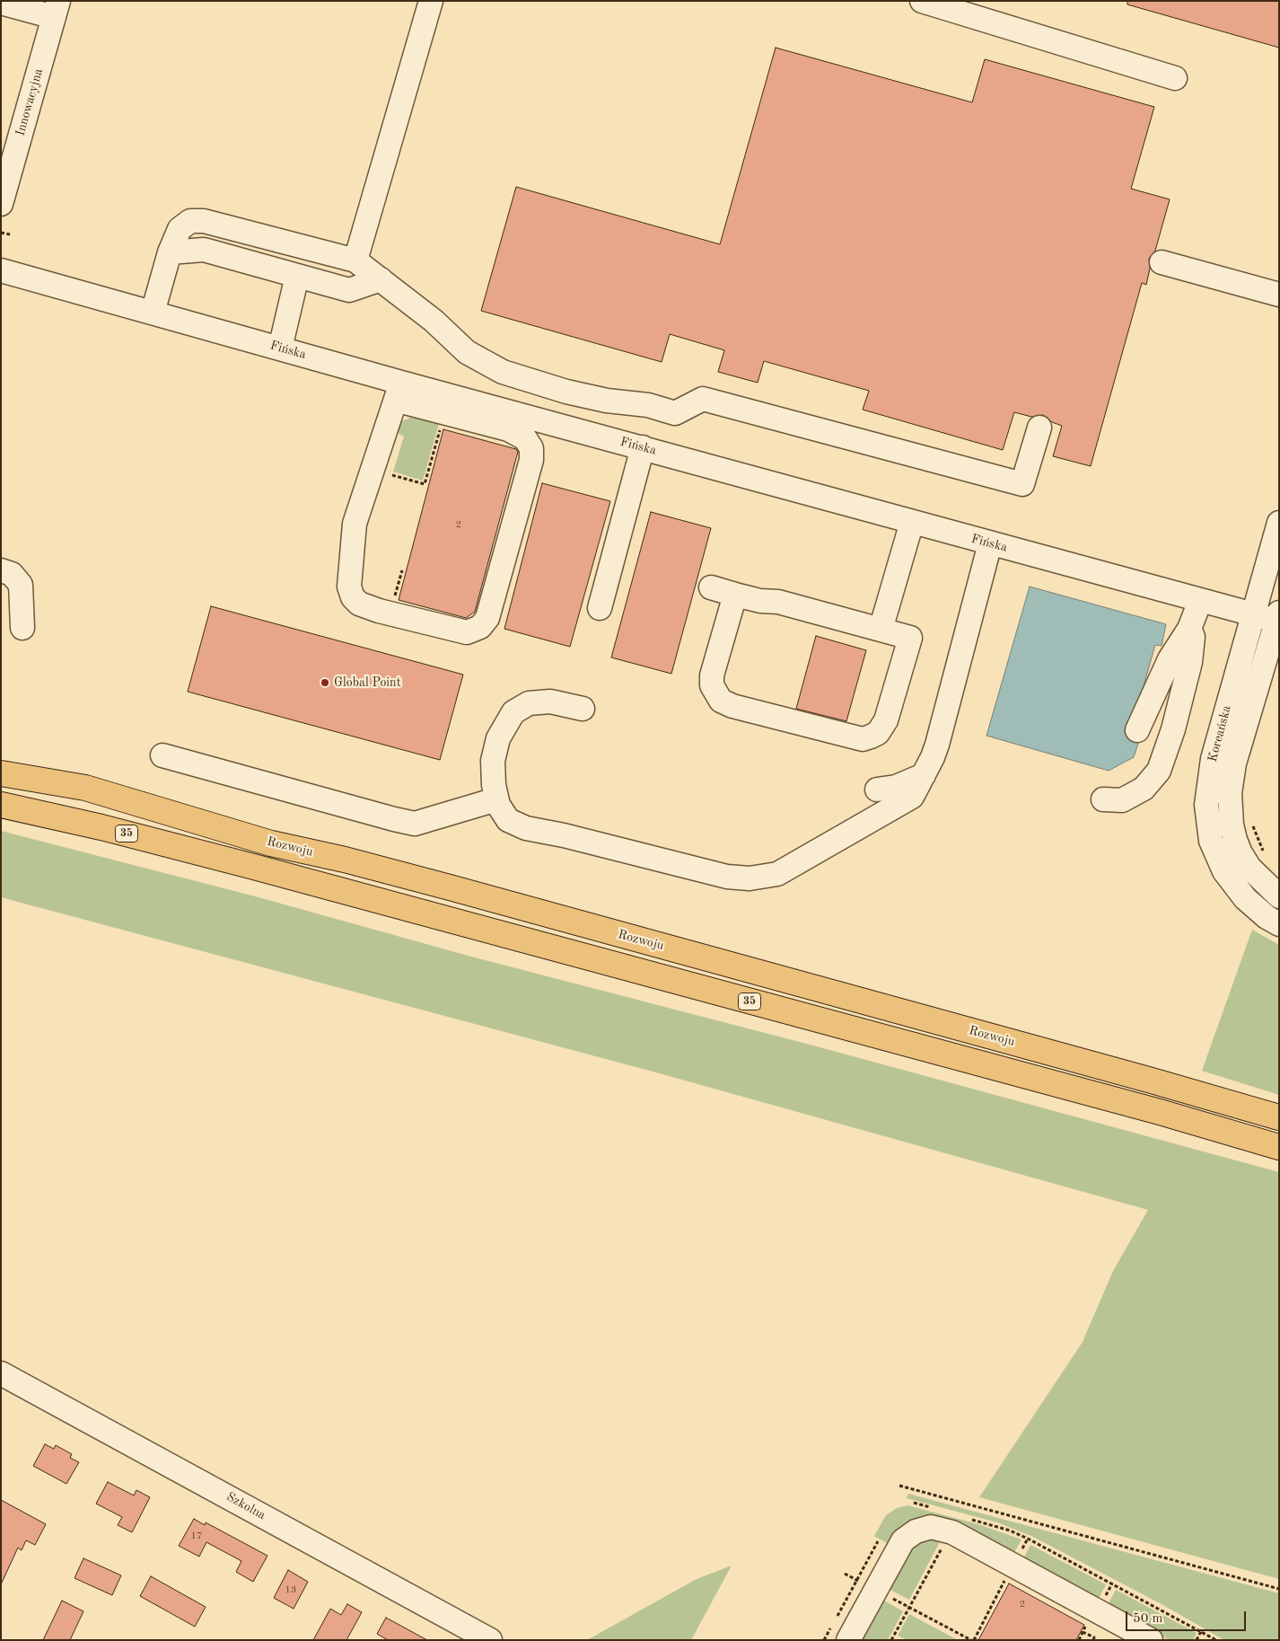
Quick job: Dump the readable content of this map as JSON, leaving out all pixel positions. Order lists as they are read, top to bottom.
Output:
{
  "streets": {
    "main road": ["35", "Rozwoju"],
    "street": [
      "Innowacyjna",
      "Fińska",
      "Koreańska",
      "Szkolna"
    ]
  },
  "crossings": [
    ["Fińska", "Koreańska"]
  ],
  "places": ["Global Point"],
  "house_numbers": [
    "2",
    "17",
    "13",
    "2"
  ],
  "scale_bar": "50 m"
}
